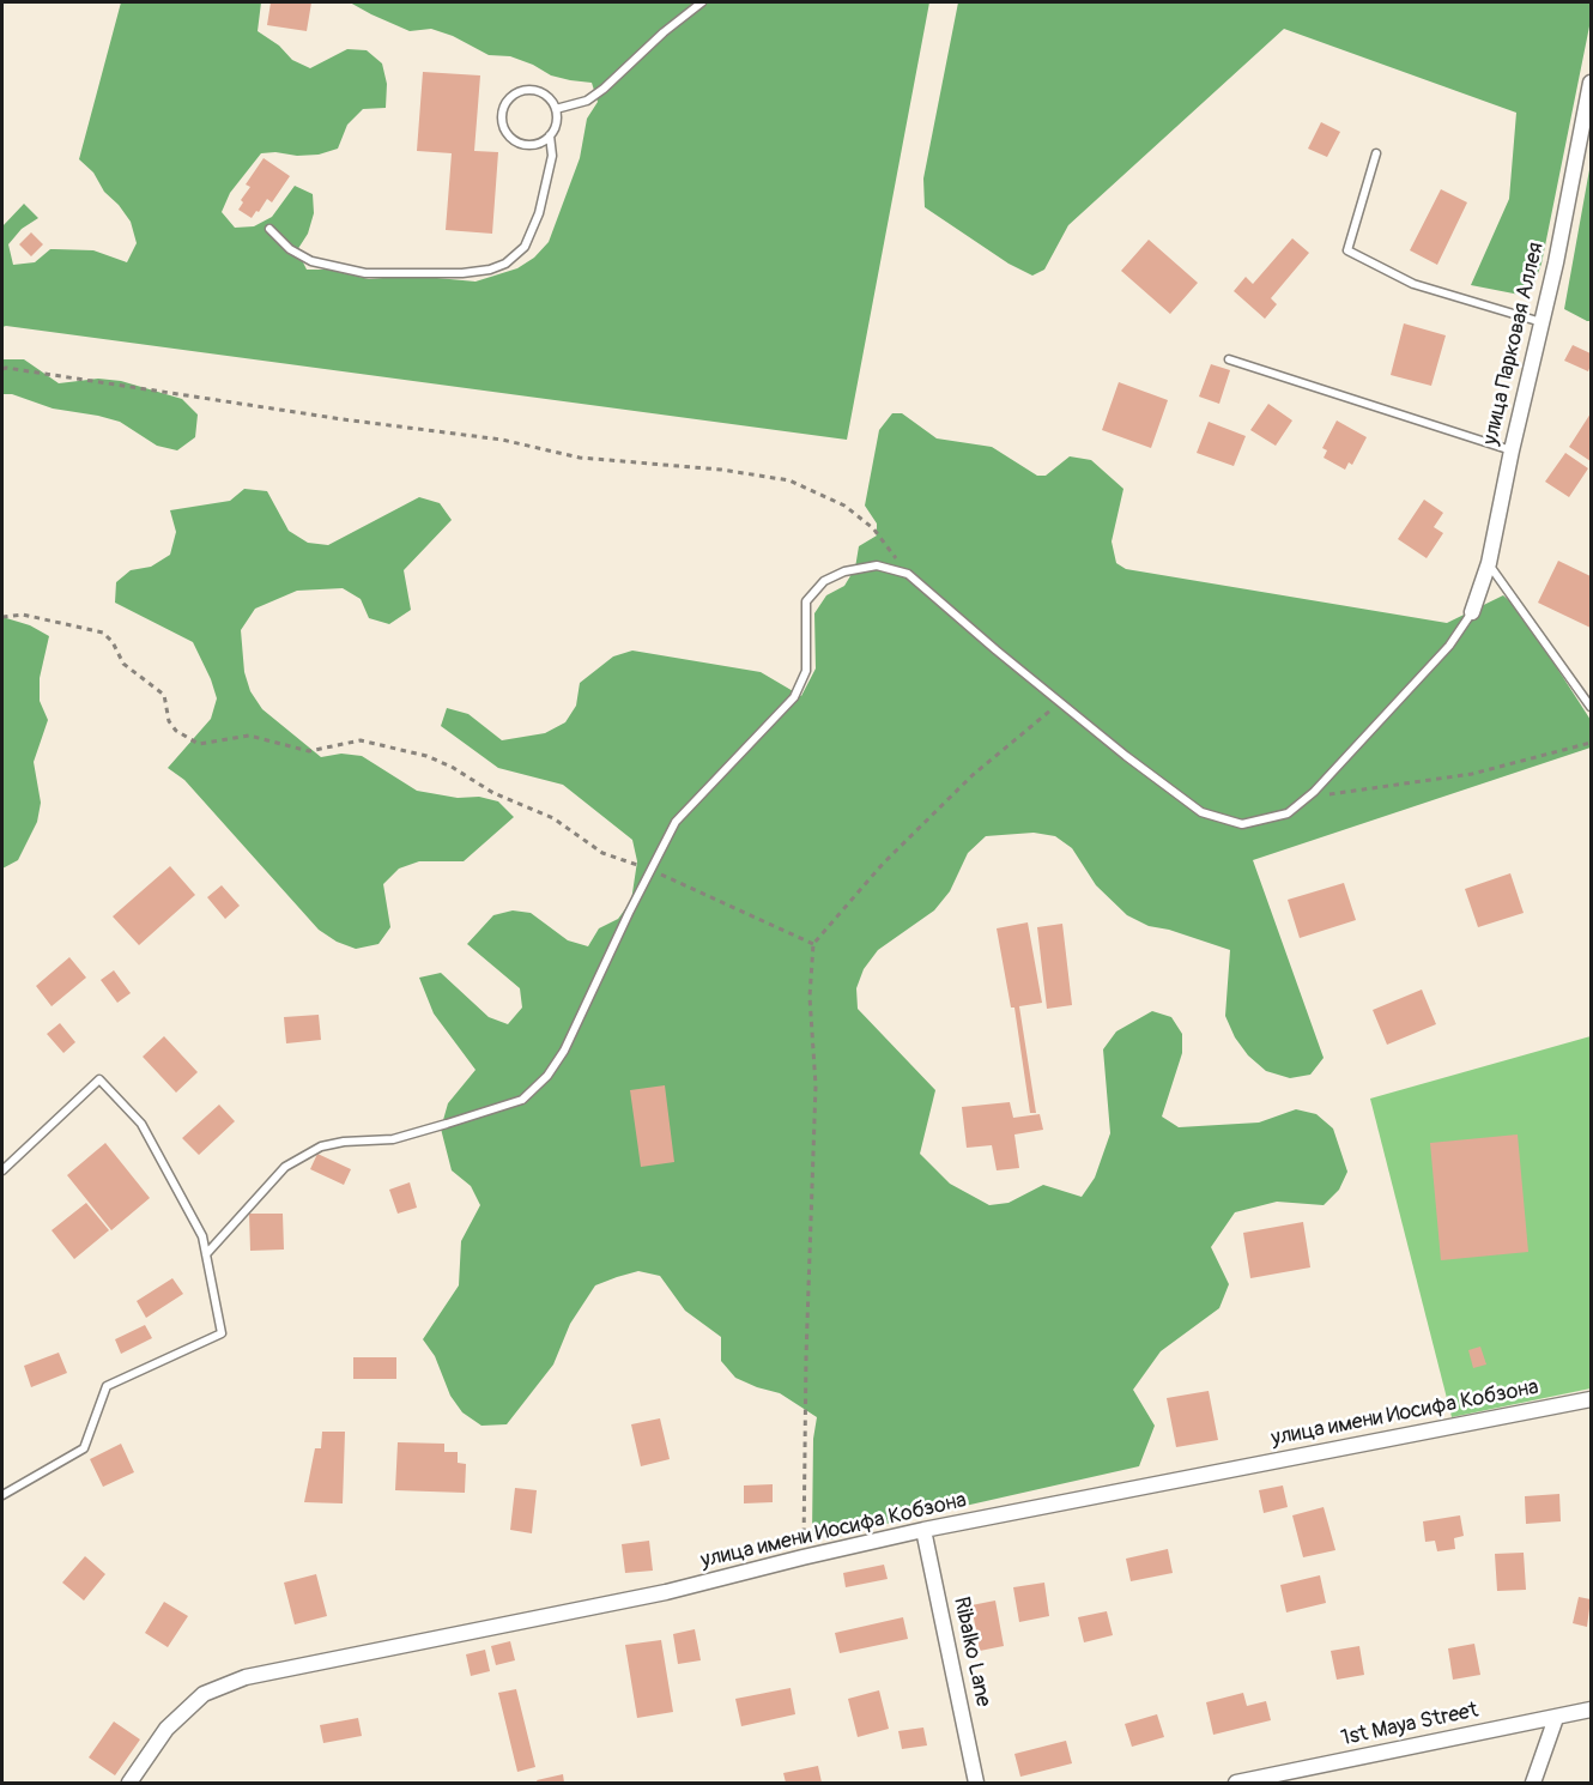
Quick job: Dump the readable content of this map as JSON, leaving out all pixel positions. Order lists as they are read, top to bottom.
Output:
{
  "streets": {
    "street": [
      "улица Парковая Аллея",
      "улица имени Иосифа Кобзона",
      "Ribalko Lane",
      "1st Maya Street"
    ]
  },
  "crossings": [
    ["улица имени Иосифа Кобзона", "Ribalko Lane"]
  ]
}
